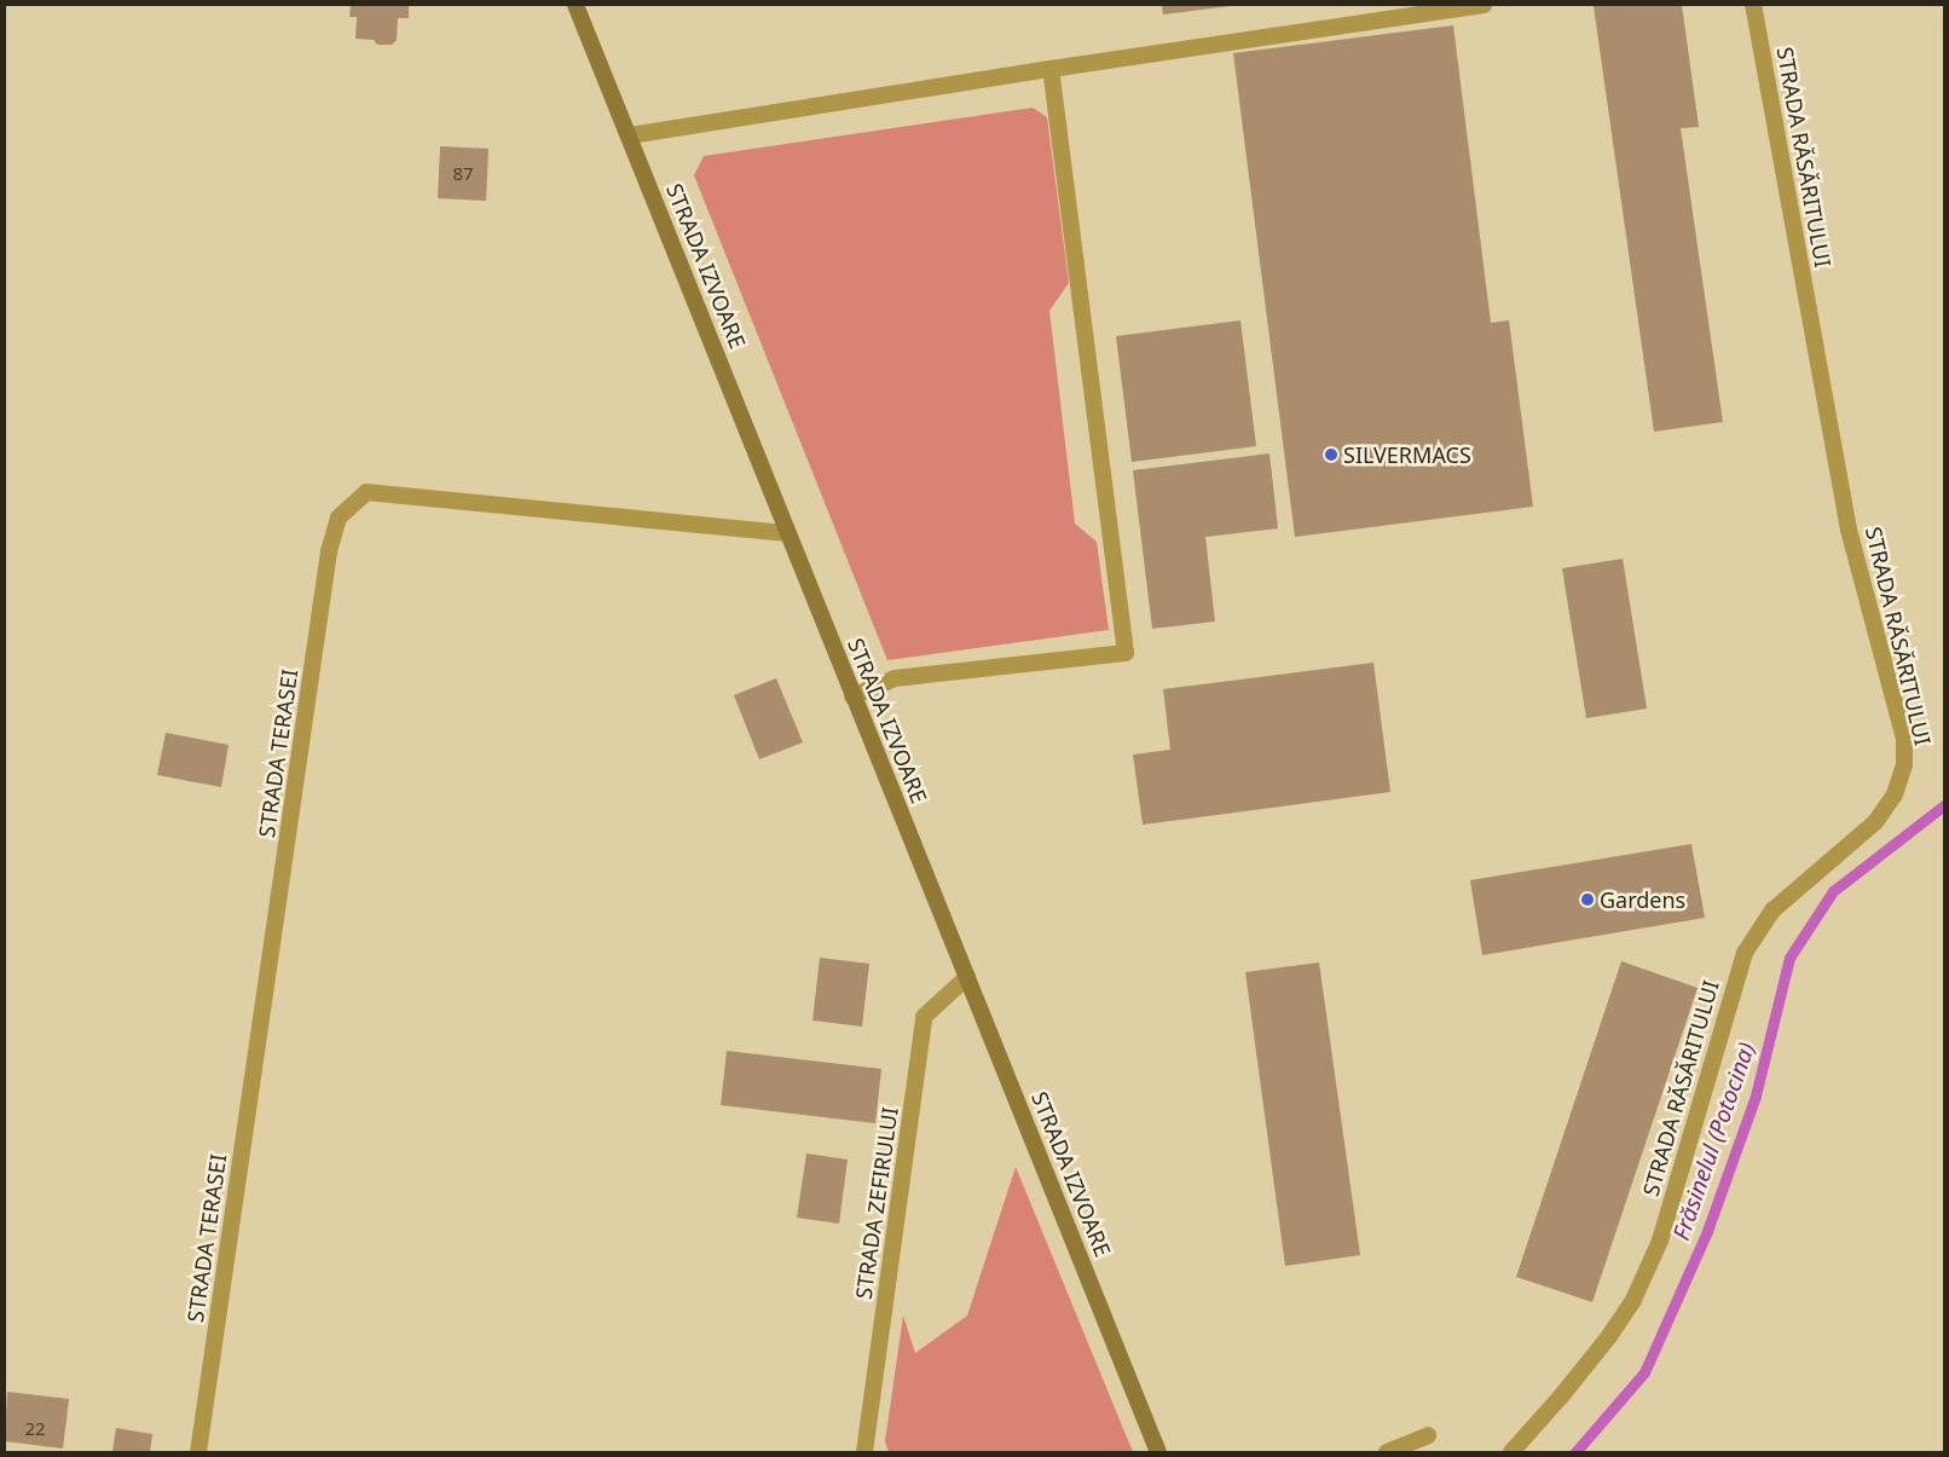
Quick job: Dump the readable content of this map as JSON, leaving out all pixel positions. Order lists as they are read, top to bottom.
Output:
{
  "streets": {
    "main road": ["STRADA IZVOARE"],
    "street": ["STRADA RĂSĂRITULUI", "STRADA TERASEI", "STRADA ZEFIRULUI"]
  },
  "crossings": [
    ["STRADA IZVOARE", "STRADA TERASEI"],
    ["STRADA IZVOARE", "STRADA ZEFIRULUI"]
  ],
  "water": ["Frăsinelul (Potocina)"],
  "places": ["SILVERMACS", "Gardens"],
  "house_numbers": ["87", "22"]
}
